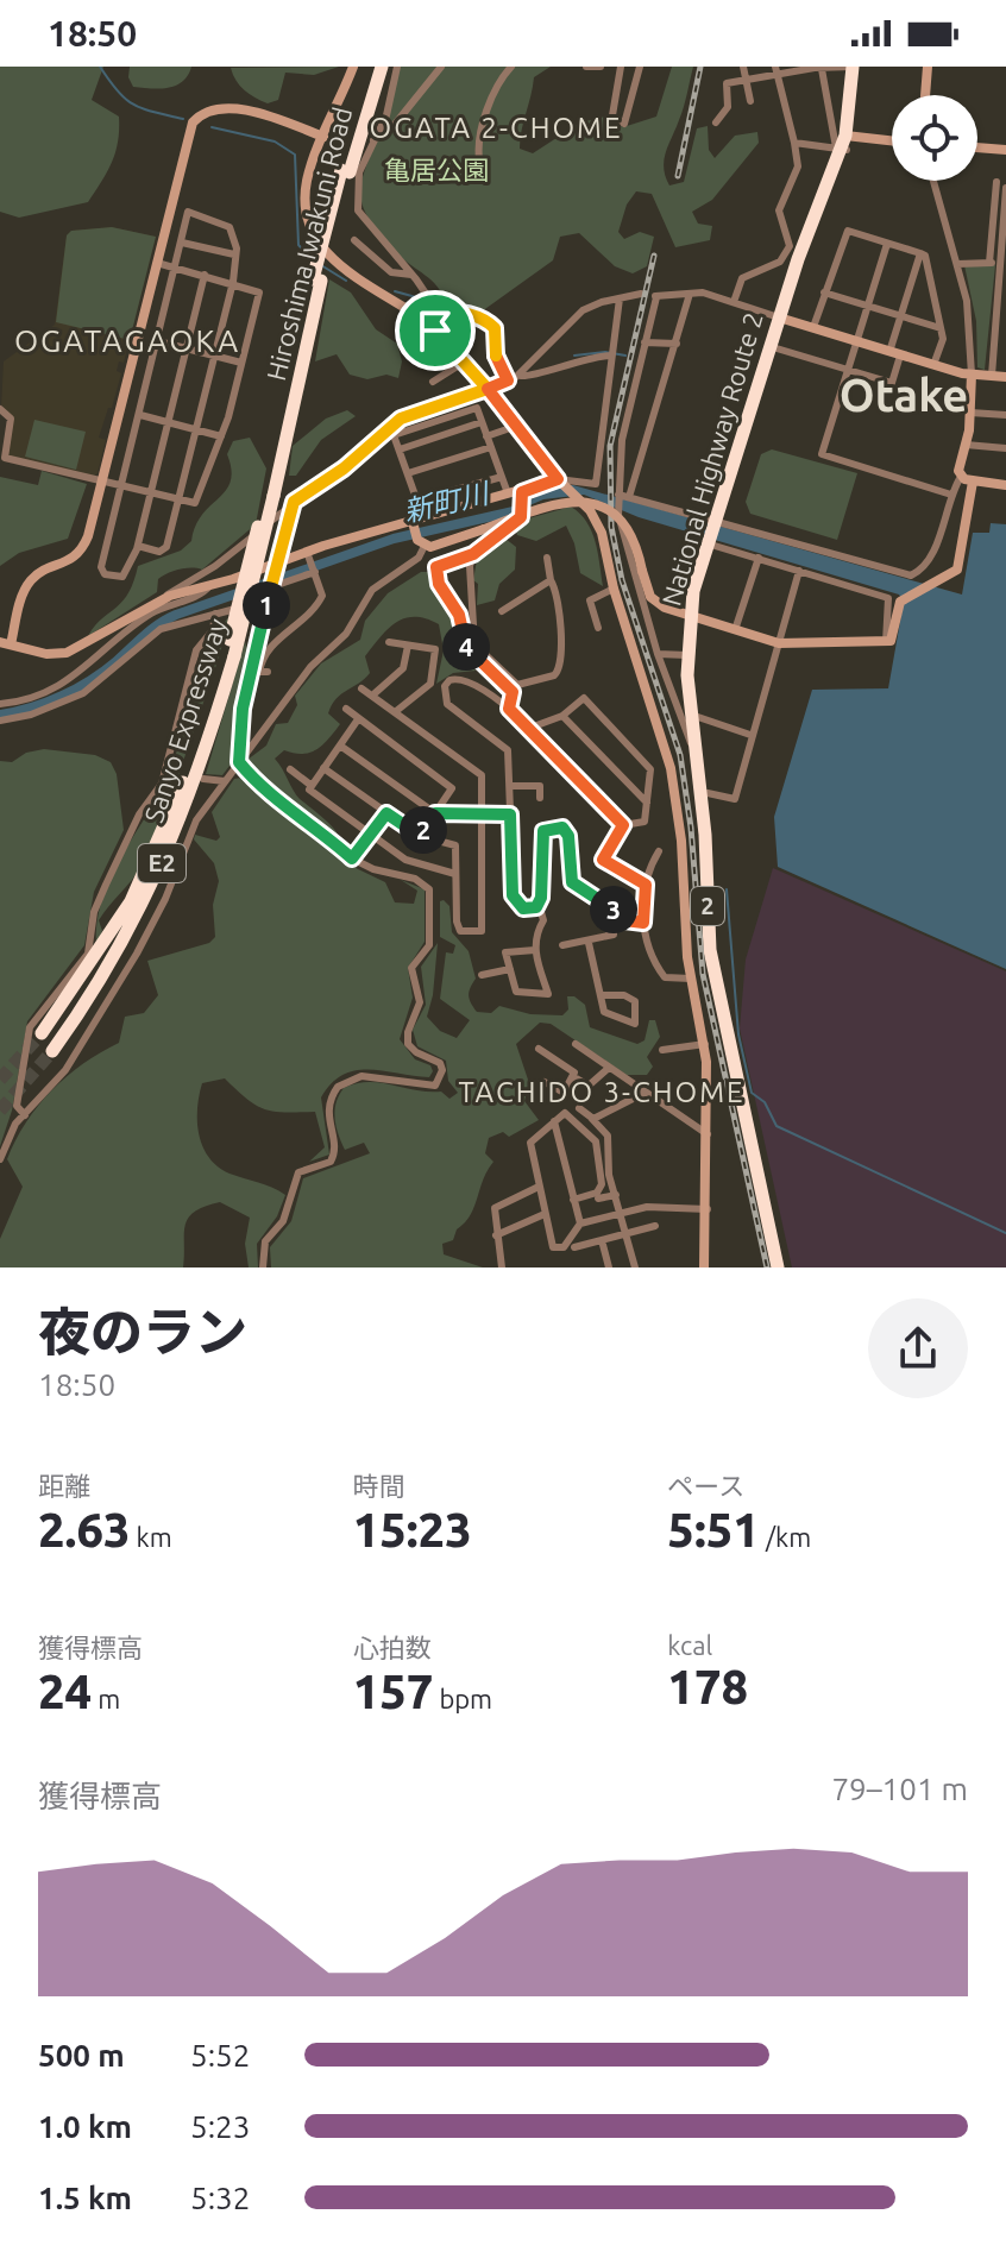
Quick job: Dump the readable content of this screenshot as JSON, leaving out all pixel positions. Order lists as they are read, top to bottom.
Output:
{
  "streets": {
    "highway": [
      "Hiroshima Iwakuni Road",
      "National Highway Route 2",
      "Sanyo Expressway",
      "E2",
      "2"
    ]
  },
  "crossings": [
    ["Hiroshima Iwakuni Road", "Sanyo Expressway"]
  ],
  "districts": [
    "OGATA 2-CHOME",
    "OGATAGAOKA",
    "Otake",
    "TACHIDO 3-CHOME"
  ],
  "water": ["新町川"],
  "parks": ["亀居公園"],
  "page": {
    "status": "18:50",
    "pins": [
      "1",
      "4",
      "2",
      "3"
    ],
    "heading": ["夜のラン", "18:50"],
    "stats": [
      ["距離", "2.63 km"],
      ["時間", "15:23"],
      ["ペース", "5:51 /km"],
      ["獲得標高", "24 m"],
      ["心拍数", "157 bpm"],
      ["kcal", "178"]
    ],
    "chart": ["獲得標高", "79–101 m"],
    "list": [
      {
        "name": "500 m",
        "note": "5:52"
      },
      {
        "name": "1.0 km",
        "note": "5:23"
      },
      {
        "name": "1.5 km",
        "note": "5:32"
      }
    ]
  }
}
